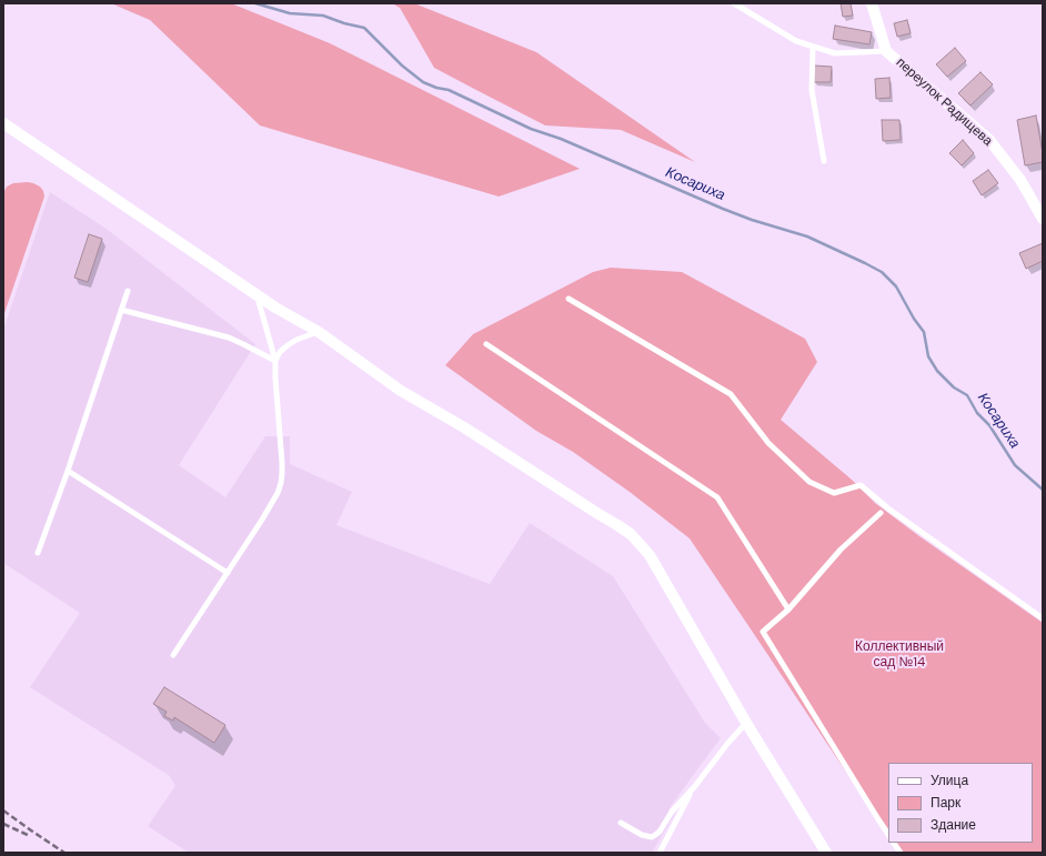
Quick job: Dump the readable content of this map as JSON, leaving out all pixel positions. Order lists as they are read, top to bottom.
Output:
{
  "streets": {
    "street": ["переулок Радищева"]
  },
  "water": ["Косариха"],
  "parks": ["Коллективный сад №14"],
  "legend": ["Улица", "Парк", "Здание"]
}
